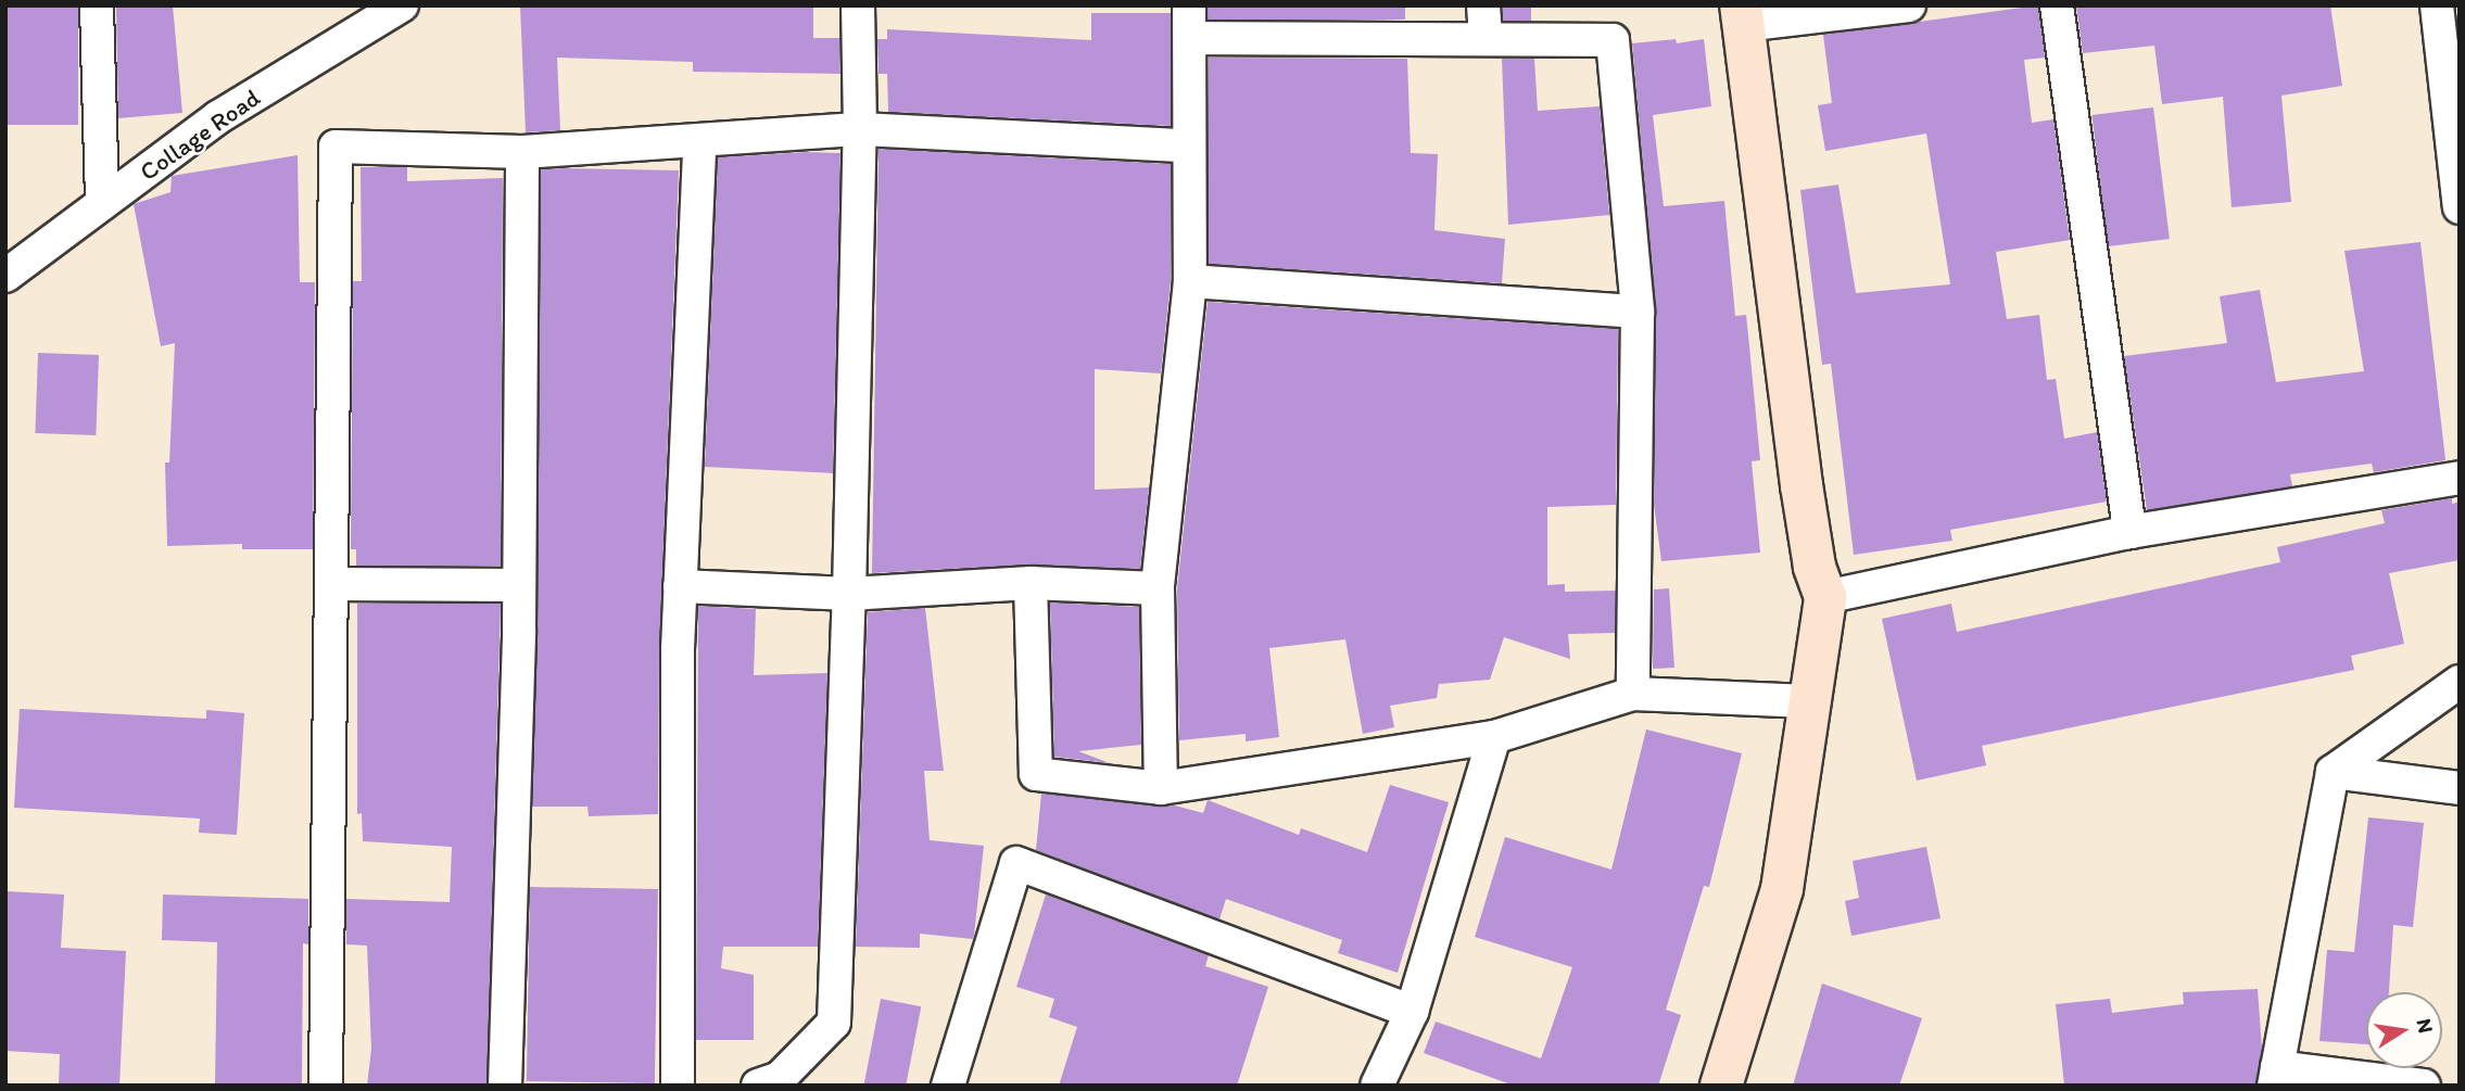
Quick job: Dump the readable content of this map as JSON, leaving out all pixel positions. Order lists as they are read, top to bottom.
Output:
{
  "streets": {
    "street": ["Collage Road"]
  },
  "north": "right"
}
